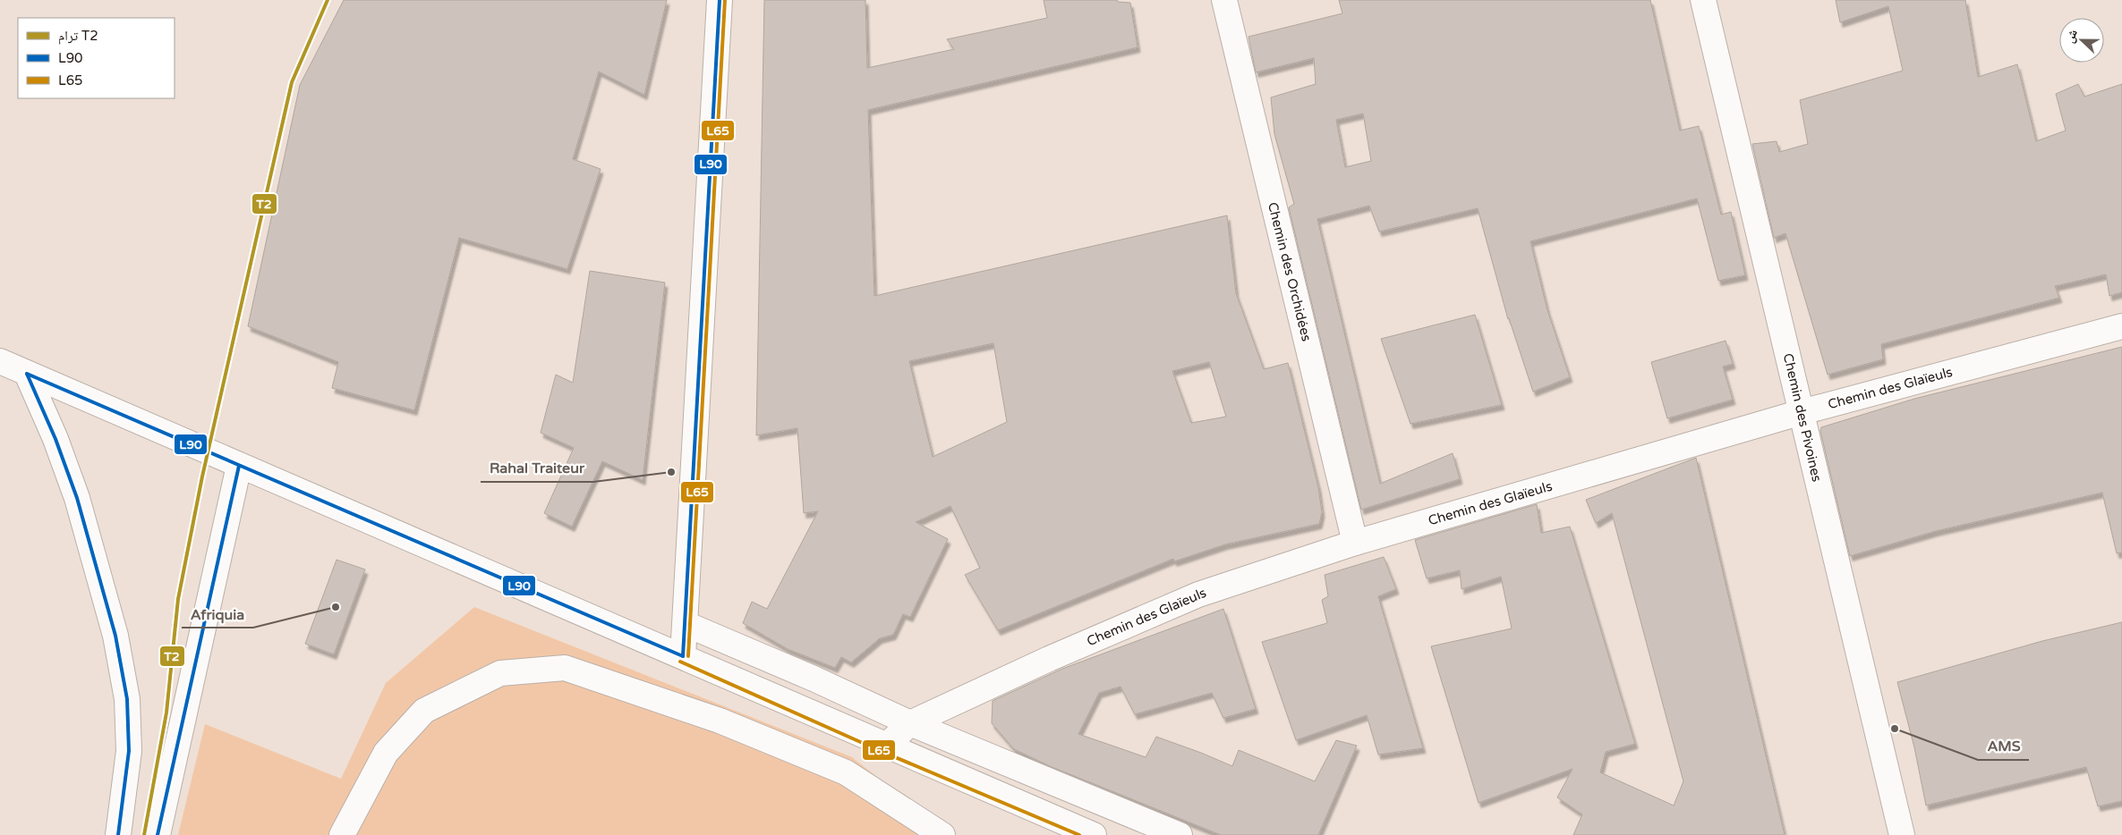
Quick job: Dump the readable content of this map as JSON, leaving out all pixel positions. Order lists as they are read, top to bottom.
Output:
{
  "streets": {
    "main road": ["Chemin des Orchidées", "Chemin des Glaïeuls", "Chemin des Pivoines"]
  },
  "crossings": [
    ["Chemin des Orchidées", "Chemin des Glaïeuls"],
    ["Chemin des Glaïeuls", "Chemin des Pivoines"]
  ],
  "places": ["Rahal Traiteur", "Afriquia", "AMS"],
  "lines": ["tram line T2", "transit line L90", "transit line L65"],
  "legend": ["ترام T2", "L90", "L65"],
  "north": "left"
}
